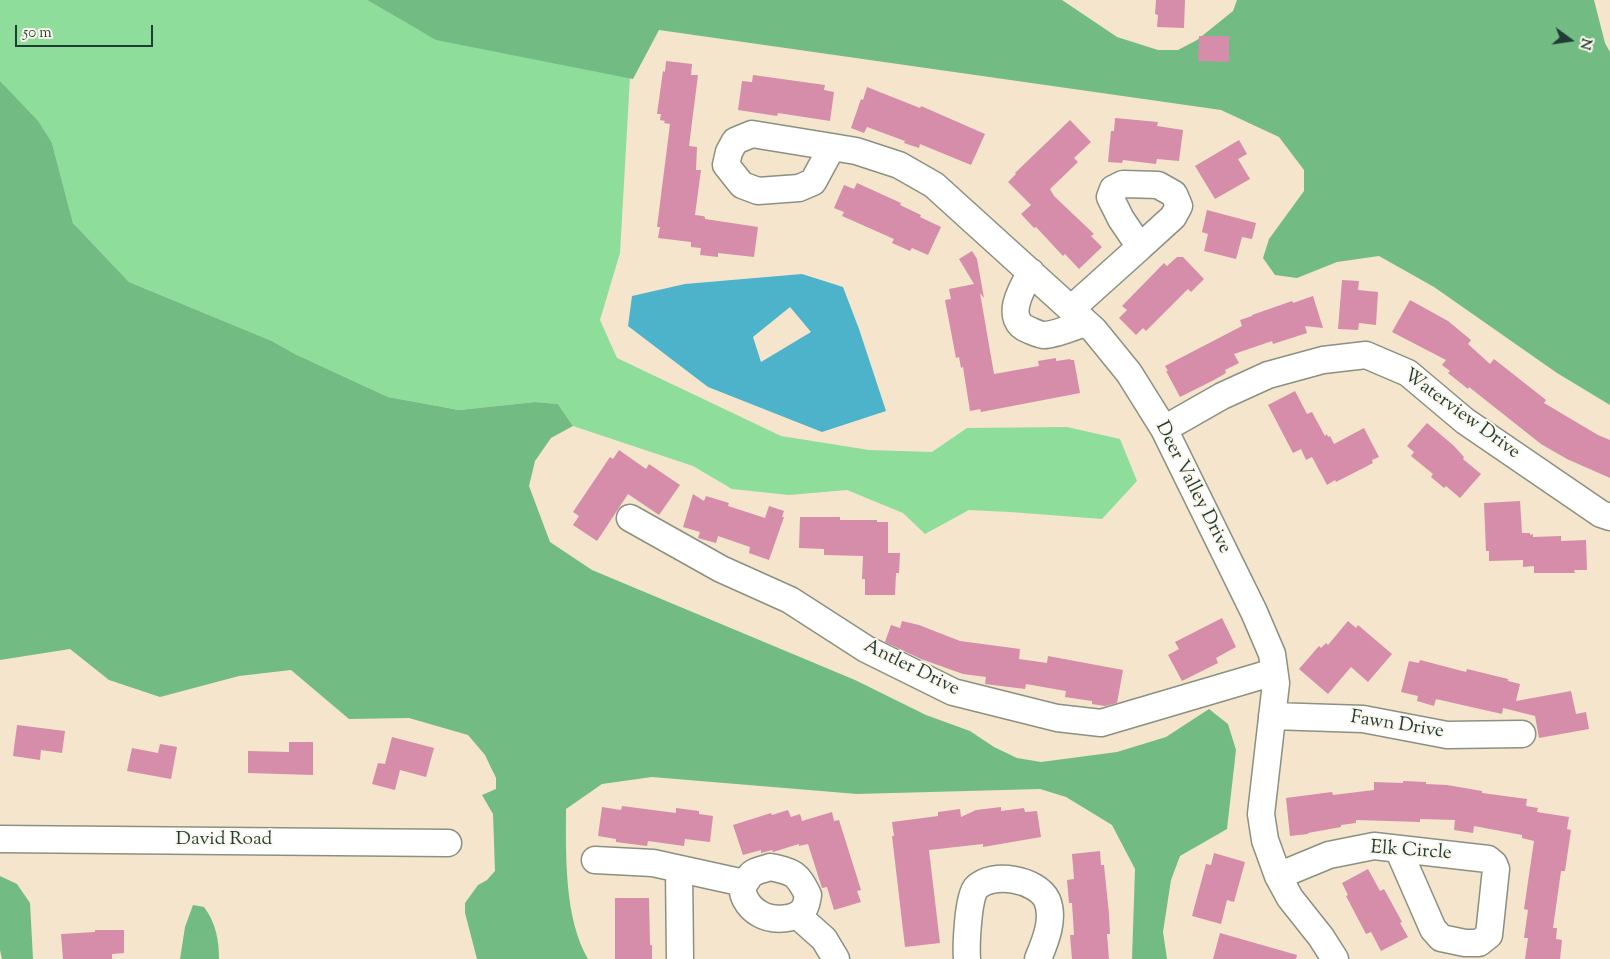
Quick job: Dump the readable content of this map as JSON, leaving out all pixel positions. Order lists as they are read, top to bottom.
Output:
{
  "streets": {
    "street": [
      "Waterview Drive",
      "Deer Valley Drive",
      "Antler Drive",
      "Fawn Drive",
      "David Road",
      "Elk Circle"
    ]
  },
  "crossings": [
    ["Waterview Drive", "Deer Valley Drive"],
    ["Deer Valley Drive", "Antler Drive"],
    ["Deer Valley Drive", "Fawn Drive"],
    ["Deer Valley Drive", "Elk Circle"]
  ],
  "scale_bar": "50 m",
  "north": "right"
}
